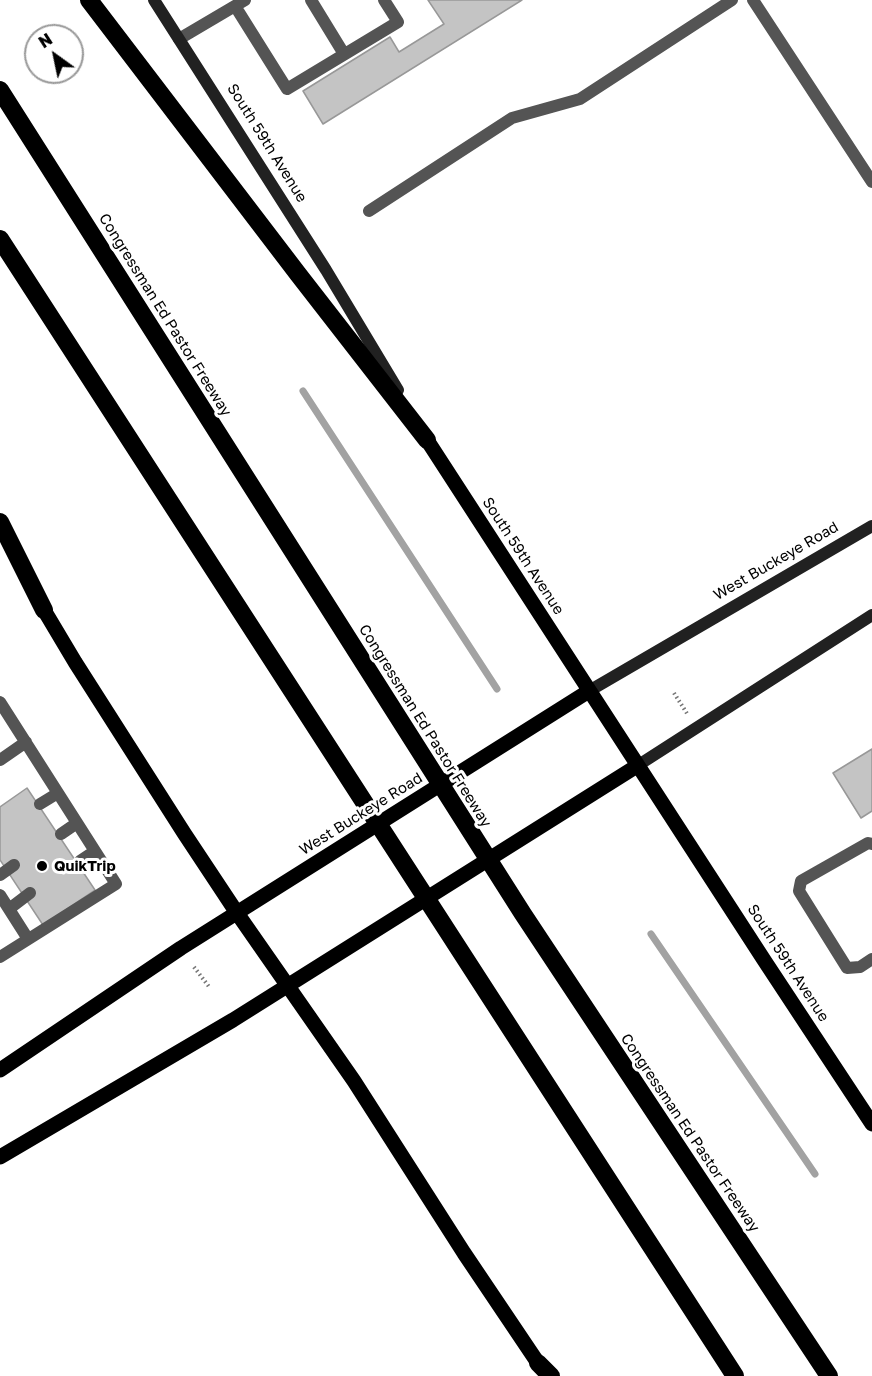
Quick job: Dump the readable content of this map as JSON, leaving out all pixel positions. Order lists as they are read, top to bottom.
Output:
{
  "streets": {
    "highway": ["Congressman Ed Pastor Freeway"],
    "main road": ["South 59th Avenue", "West Buckeye Road"]
  },
  "crossings": [
    ["South 59th Avenue", "West Buckeye Road"]
  ],
  "places": ["QuikTrip"],
  "north": "top left"
}
